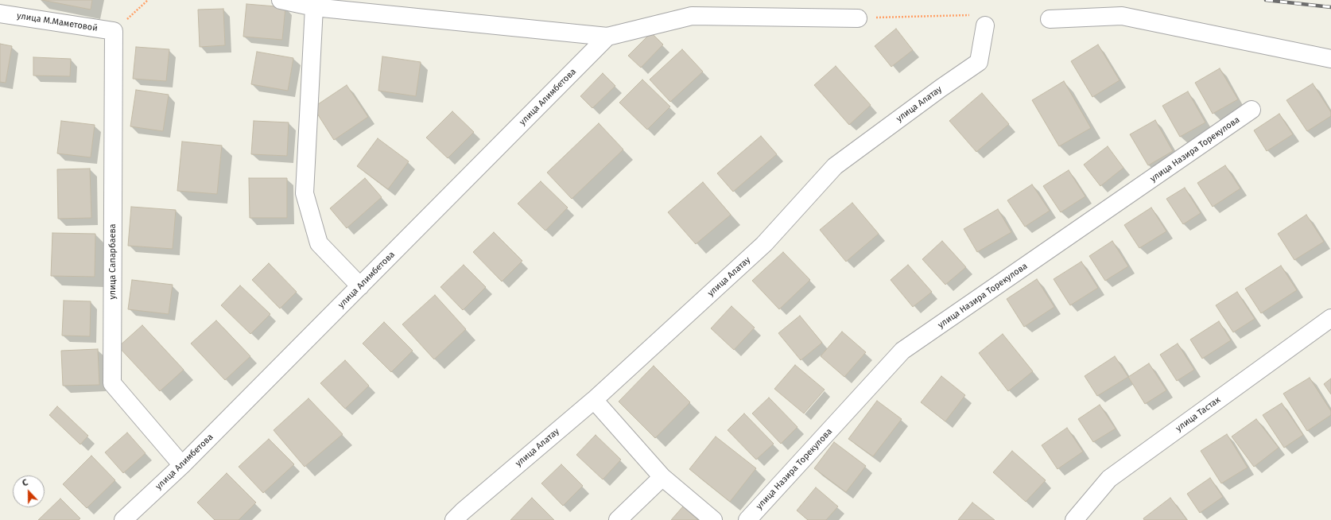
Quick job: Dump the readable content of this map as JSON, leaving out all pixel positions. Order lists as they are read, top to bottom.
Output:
{
  "streets": {
    "street": [
      "улица М.Маметовой",
      "улица Алимбетова",
      "улица Алатау",
      "улица Назира Торекулова",
      "улица Сапарбаева",
      "улица Тастак"
    ]
  },
  "crossings": [
    ["улица М.Маметовой", "улица Сапарбаева"],
    ["улица Алимбетова", "улица Сапарбаева"]
  ],
  "north": "top"
}
